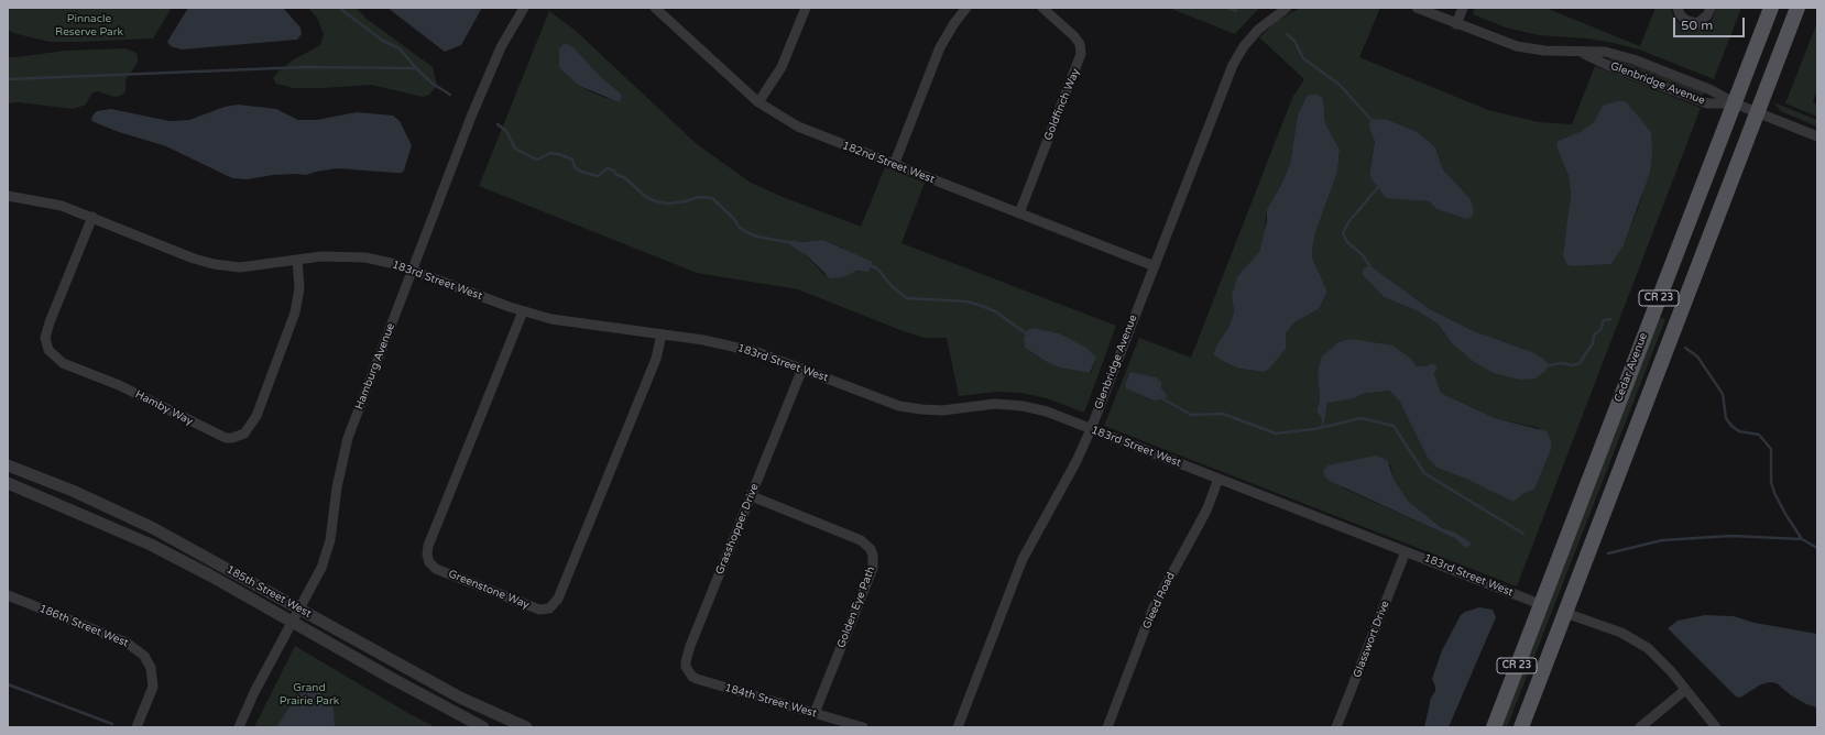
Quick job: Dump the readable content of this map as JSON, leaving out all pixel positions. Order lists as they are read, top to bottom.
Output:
{
  "streets": {
    "main road": ["CR 23", "Cedar Avenue"],
    "street": [
      "Glenbridge Avenue",
      "Goldfinch Way",
      "182nd Street West",
      "183rd Street West",
      "Hamburg Avenue",
      "Hamby Way",
      "Grasshopper Drive",
      "Greenstone Way",
      "185th Street West",
      "Gleed Road",
      "Golden Eye Path",
      "186th Street West",
      "Glasswort Drive",
      "184th Street West"
    ]
  },
  "crossings": [
    ["Glenbridge Avenue", "182nd Street West"],
    ["Glenbridge Avenue", "183rd Street West"],
    ["Glenbridge Avenue", "Cedar Avenue"],
    ["Goldfinch Way", "182nd Street West"],
    ["183rd Street West", "Hamburg Avenue"],
    ["183rd Street West", "Cedar Avenue"],
    ["183rd Street West", "Hamby Way"],
    ["183rd Street West", "Grasshopper Drive"],
    ["183rd Street West", "Greenstone Way"],
    ["183rd Street West", "Gleed Road"],
    ["183rd Street West", "Glasswort Drive"],
    ["Hamburg Avenue", "185th Street West"],
    ["Grasshopper Drive", "Golden Eye Path"],
    ["Grasshopper Drive", "184th Street West"],
    ["Golden Eye Path", "184th Street West"]
  ],
  "parks": ["Pinnacle Reserve Park", "Grand Prairie Park"],
  "scale_bar": "50 m"
}
